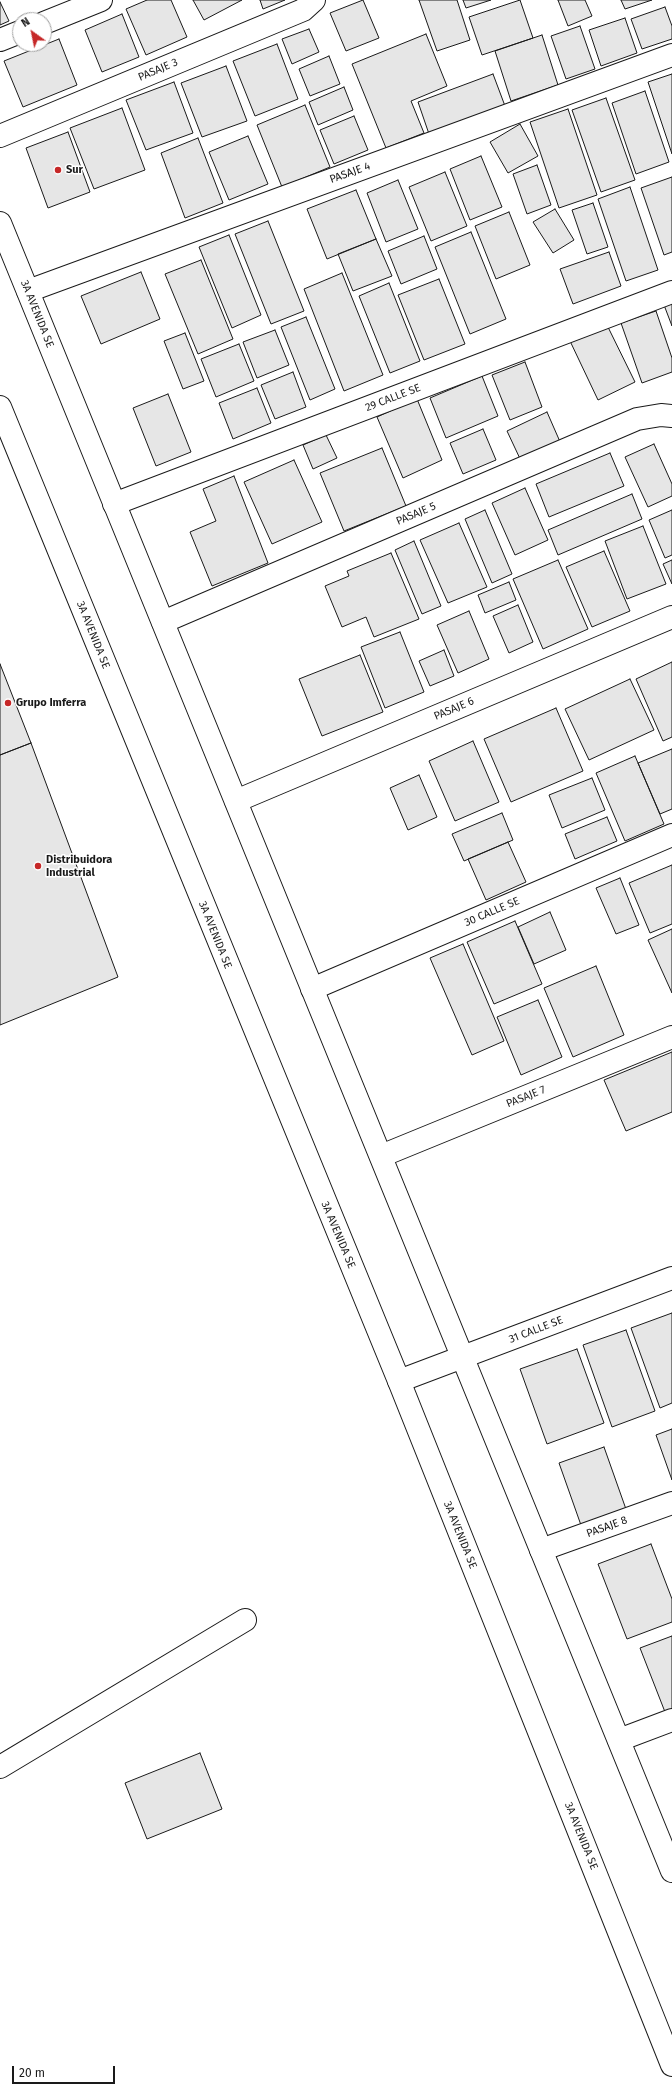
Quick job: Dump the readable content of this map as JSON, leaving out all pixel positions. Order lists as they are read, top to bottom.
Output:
{
  "streets": {
    "main road": [
      "PASAJE 3",
      "PASAJE 4",
      "3A AVENIDA SE",
      "29 CALLE SE",
      "PASAJE 5",
      "PASAJE 6",
      "30 CALLE SE",
      "PASAJE 7",
      "31 CALLE SE",
      "PASAJE 8"
    ]
  },
  "crossings": [
    ["PASAJE 4", "3A AVENIDA SE"],
    ["3A AVENIDA SE", "29 CALLE SE"],
    ["3A AVENIDA SE", "PASAJE 5"],
    ["3A AVENIDA SE", "PASAJE 6"],
    ["3A AVENIDA SE", "30 CALLE SE"],
    ["3A AVENIDA SE", "PASAJE 7"],
    ["3A AVENIDA SE", "31 CALLE SE"],
    ["3A AVENIDA SE", "PASAJE 8"]
  ],
  "places": ["Sur", "Grupo Imferra", "Distribuidora Industrial"],
  "scale_bar": "20 m",
  "north": "top left"
}
